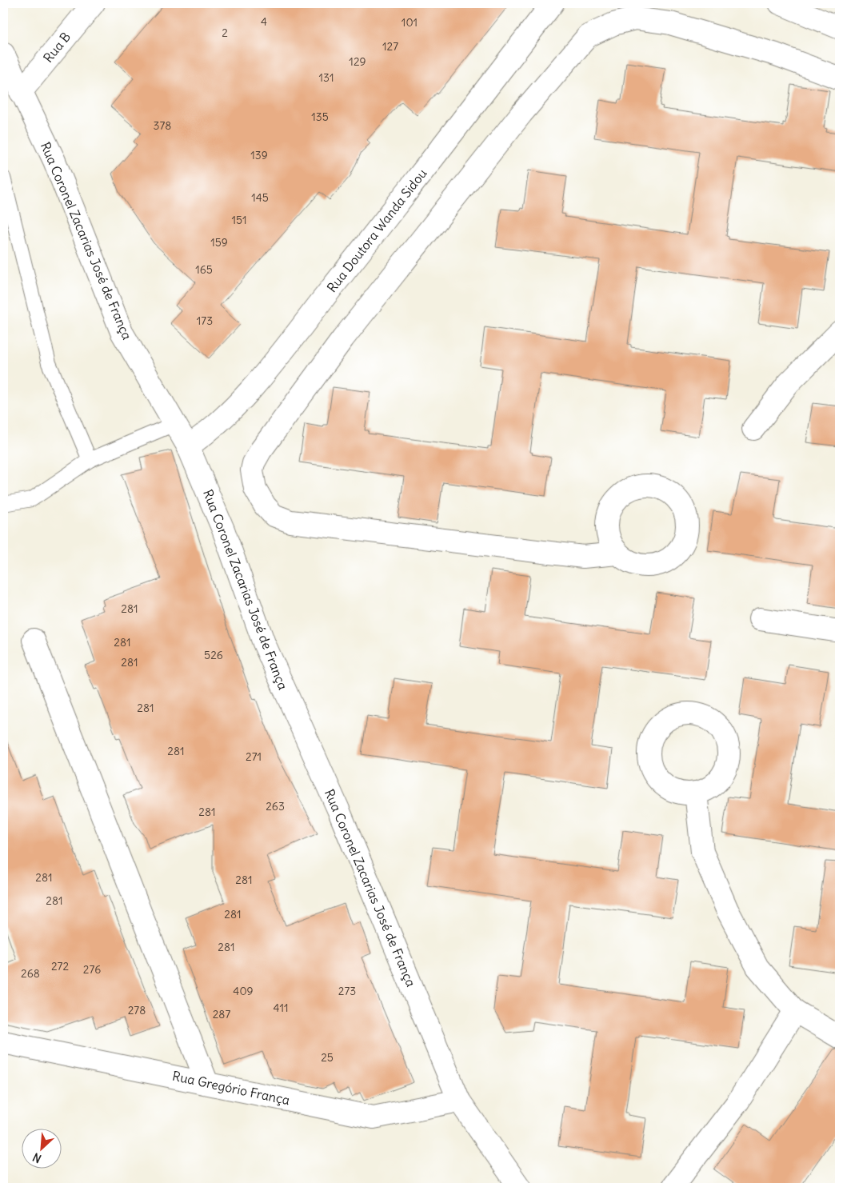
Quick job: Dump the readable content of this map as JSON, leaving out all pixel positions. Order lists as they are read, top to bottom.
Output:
{
  "streets": {
    "street": [
      "Rua B",
      "Rua Doutora Wanda Sidou",
      "Rua Coronel Zacarias José de França",
      "Rua Gregório França"
    ]
  },
  "crossings": [
    ["Rua B", "Rua Coronel Zacarias José de França"],
    ["Rua Doutora Wanda Sidou", "Rua Coronel Zacarias José de França"],
    ["Rua Coronel Zacarias José de França", "Rua Gregório França"]
  ],
  "house_numbers": [
    "4",
    "101",
    "2",
    "127",
    "129",
    "131",
    "135",
    "378",
    "139",
    "145",
    "151",
    "159",
    "165",
    "173",
    "281",
    "281",
    "526",
    "281",
    "281",
    "281",
    "271",
    "263",
    "281",
    "281",
    "281",
    "281",
    "281",
    "281",
    "272",
    "276",
    "268",
    "409",
    "273",
    "411",
    "278",
    "287",
    "25"
  ],
  "north": "bottom left"
}
